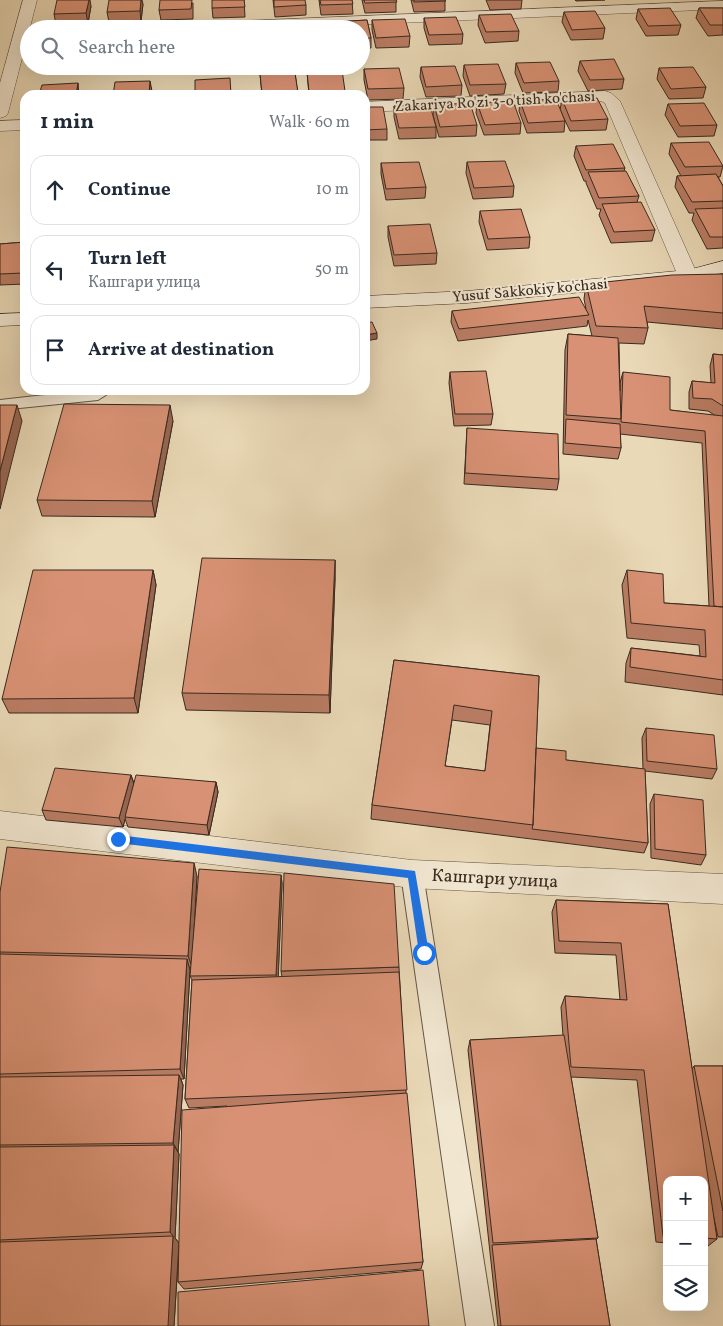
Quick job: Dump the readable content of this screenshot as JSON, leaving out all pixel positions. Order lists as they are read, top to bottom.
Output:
{
  "streets": {
    "street": ["Zakariya Ro'zi 3-o'tish ko'chasi", "Yusuf Sakkokiy ko'chasi", "Кашгари улица"]
  },
  "crossings": [
    ["Zakariya Ro'zi 3-o'tish ko'chasi", "Yusuf Sakkokiy ko'chasi"]
  ],
  "page": {
    "search": "Search here",
    "heading": ["1 min", "Walk · 60 m"],
    "list": [
      ["Continue", "10 m"],
      ["Turn left", "Кашгари улица", "50 m"],
      "Arrive at destination"
    ],
    "map_buttons": ["+", "−"]
  }
}
